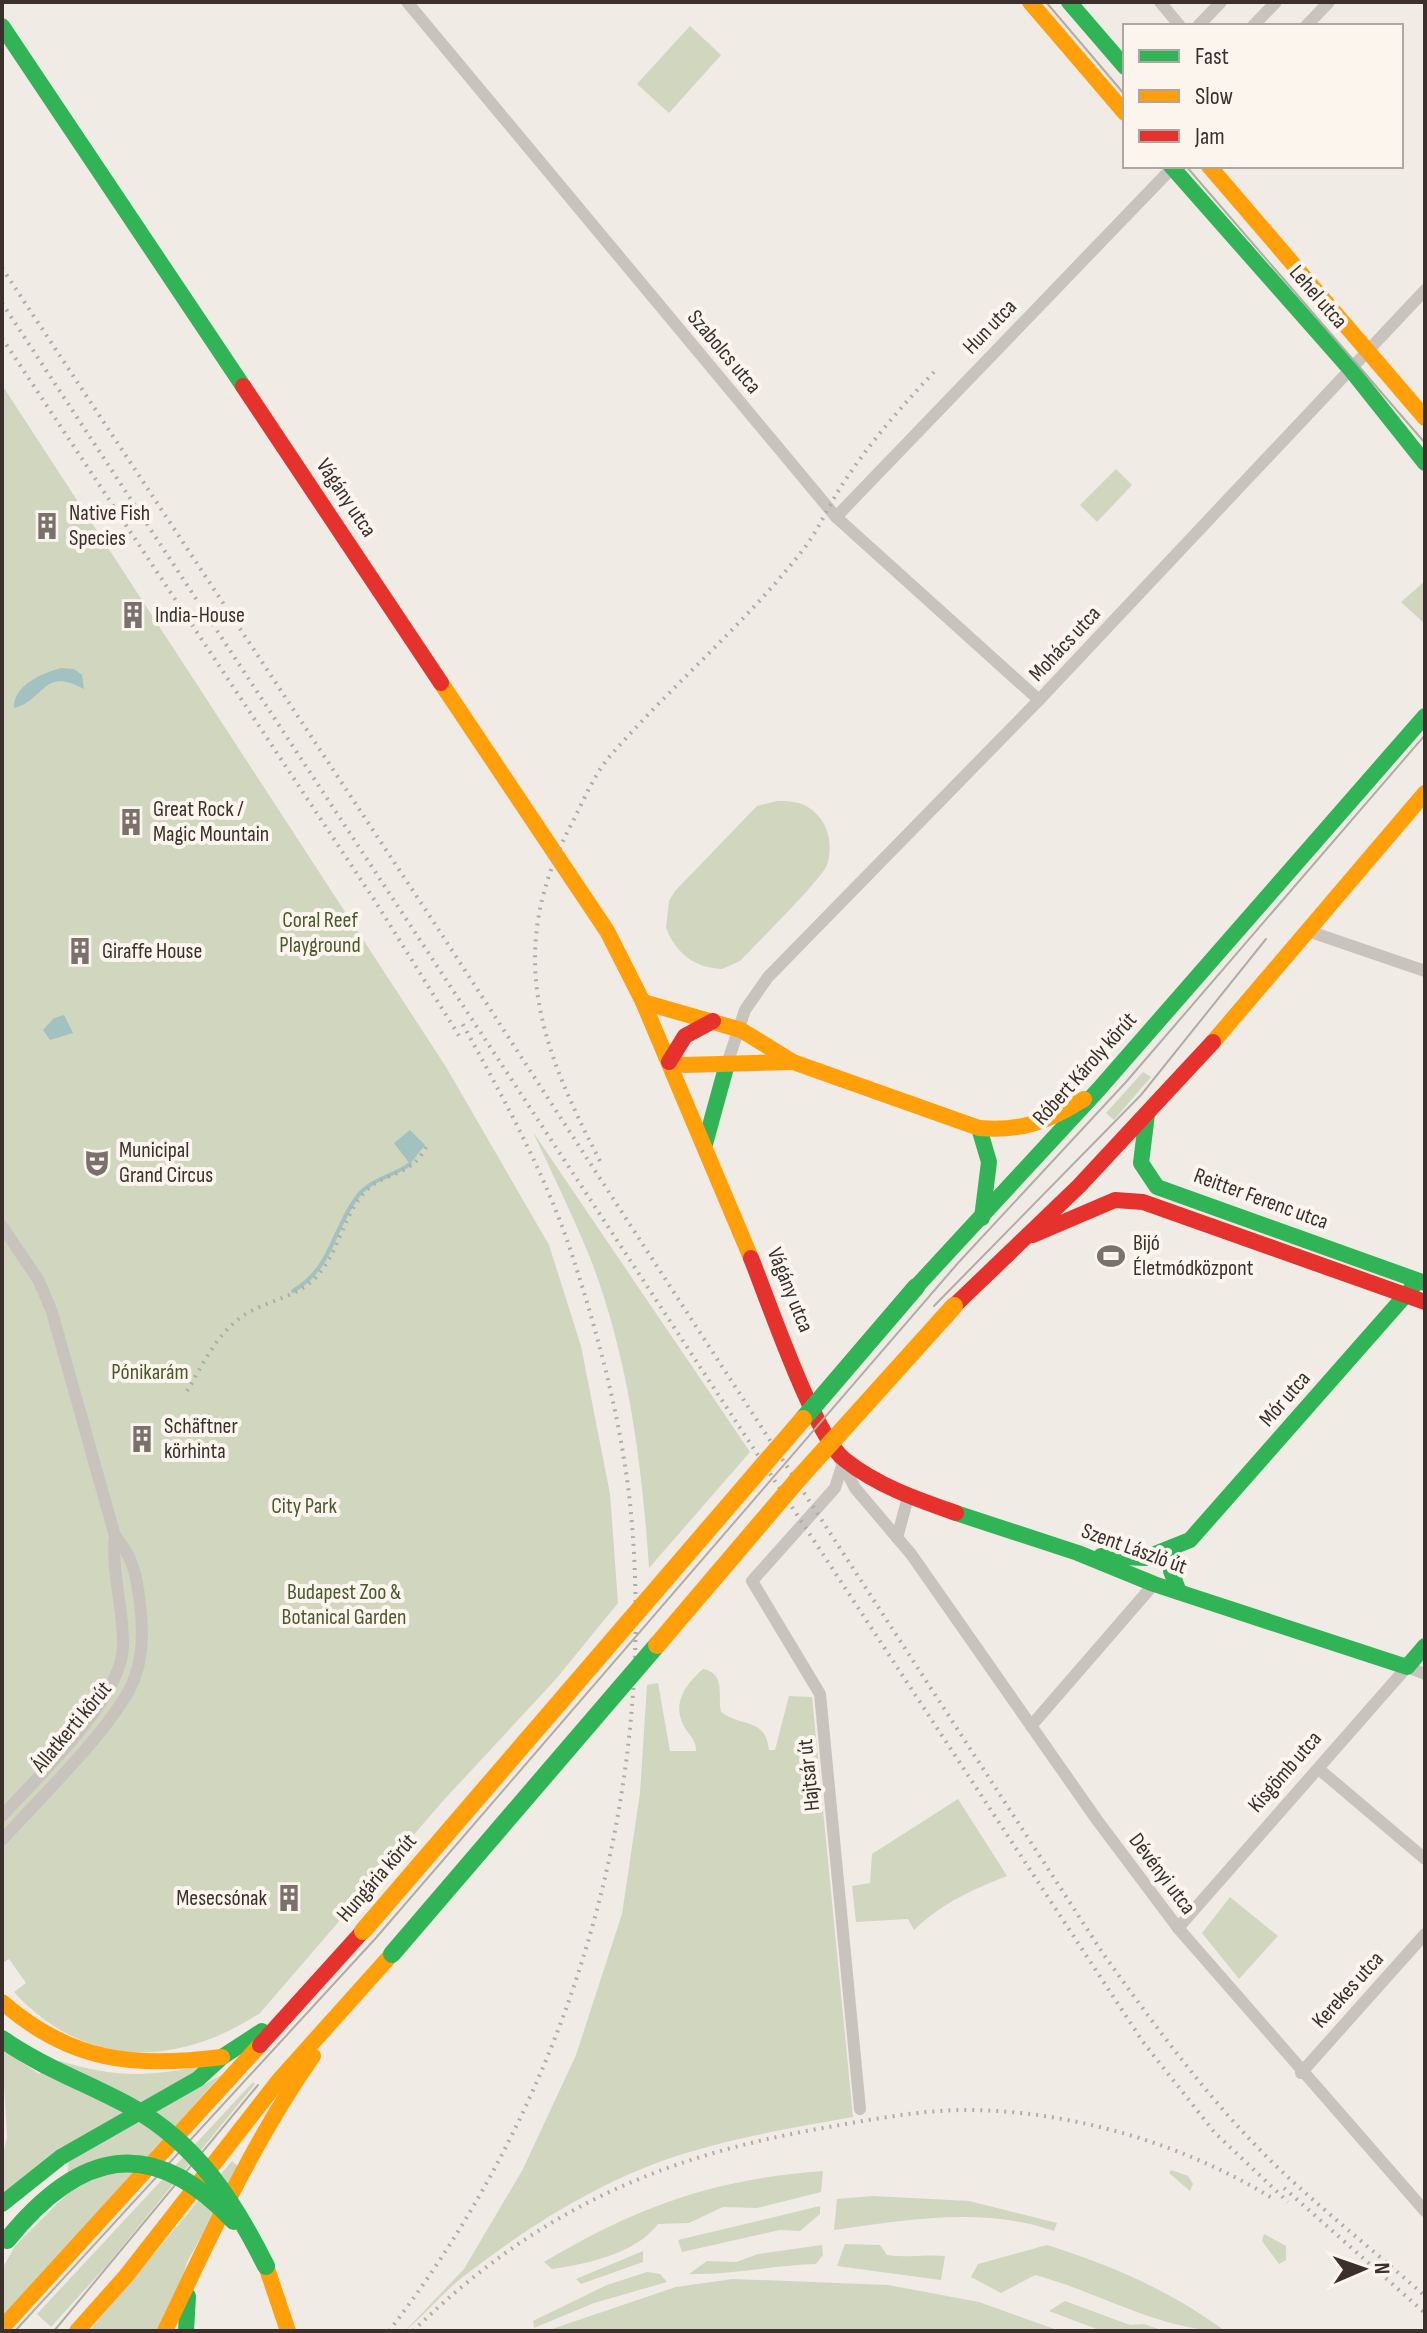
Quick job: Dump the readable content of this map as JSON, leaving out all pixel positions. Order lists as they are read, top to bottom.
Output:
{
  "streets": {
    "main road": [
      "Lehel utca",
      "Vágány utca",
      "Róbert Károly körút",
      "Reitter Ferenc utca",
      "Mór utca",
      "Szent László út",
      "Kisgömb utca",
      "Hungária körút"
    ],
    "street": [
      "Hun utca",
      "Szabolcs utca",
      "Mohács utca",
      "Állatkerti körút",
      "Hajtsár út",
      "Dévényi utca",
      "Kerekes utca"
    ]
  },
  "crossings": [
    ["Lehel utca", "Mohács utca"],
    ["Hun utca", "Szabolcs utca"],
    ["Szabolcs utca", "Mohács utca"],
    ["Vágány utca", "Szent László út"],
    ["Vágány utca", "Hajtsár út"],
    ["Vágány utca", "Dévényi utca"],
    ["Róbert Károly körút", "Hungária körút"],
    ["Reitter Ferenc utca", "Mór utca"],
    ["Mór utca", "Szent László út"],
    ["Szent László út", "Kisgömb utca"],
    ["Szent László út", "Hajtsár út"],
    ["Szent László út", "Dévényi utca"],
    ["Kisgömb utca", "Dévényi utca"],
    ["Hajtsár út", "Dévényi utca"],
    ["Dévényi utca", "Kerekes utca"]
  ],
  "parks": [
    "Coral Reef Playground",
    "Pónikarám",
    "City Park",
    "Budapest Zoo & Botanical Garden"
  ],
  "places": {
    "building": [
      "Native Fish Species",
      "India-House",
      "Great Rock / Magic Mountain",
      "Giraffe House",
      "Schäftner körhinta",
      "Mesecsónak"
    ],
    "theatre": ["Municipal Grand Circus"],
    "sports": ["Bijó Életmódközpont"]
  },
  "legend": ["Fast", "Slow", "Jam"],
  "north": "right"
}
